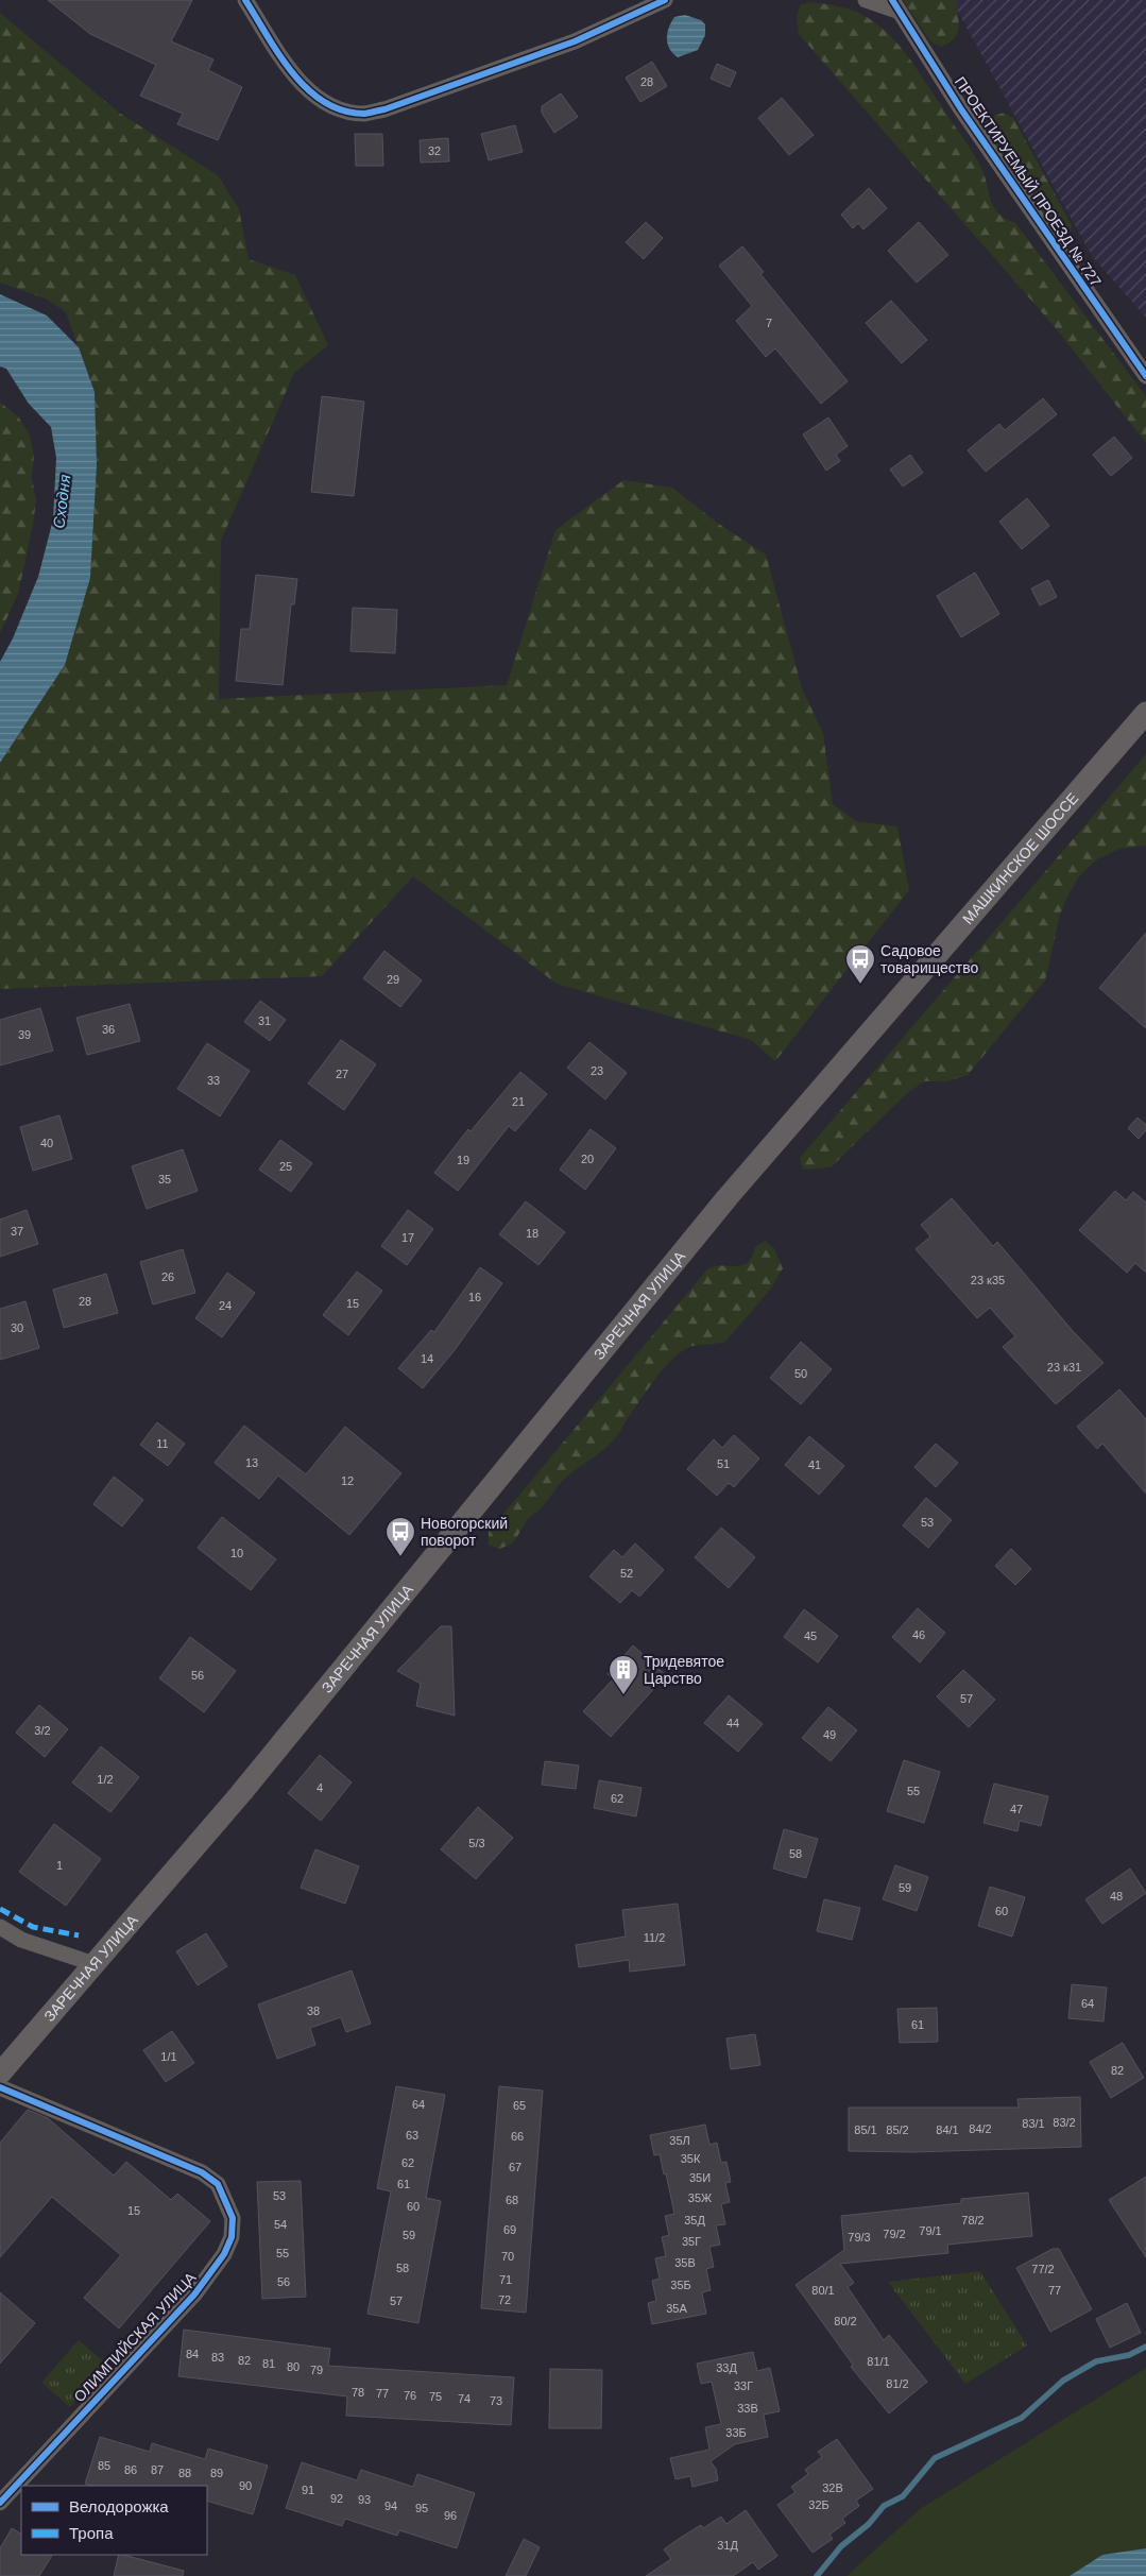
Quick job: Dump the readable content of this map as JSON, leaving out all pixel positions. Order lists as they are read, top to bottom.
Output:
{
  "streets": {
    "main road": ["МАШКИНСКОЕ ШОССЕ", "ЗАРЕЧНАЯ УЛИЦА"],
    "street": ["ПРОЕКТИРУЕМЫЙ ПРОЕЗД № 727", "ОЛИМПИЙСКАЯ УЛИЦА"]
  },
  "crossings": [
    ["МАШКИНСКОЕ ШОССЕ", "ЗАРЕЧНАЯ УЛИЦА"]
  ],
  "water": ["Сходня"],
  "places": {
    "bus stop": ["Садовое товарищество", "Новогорский поворот"],
    "building": ["Тридевятое Царство"]
  },
  "house_numbers": [
    "28",
    "32",
    "7",
    "29",
    "31",
    "36",
    "39",
    "23",
    "27",
    "33",
    "21",
    "40",
    "20",
    "19",
    "25",
    "35",
    "37",
    "18",
    "17",
    "26",
    "23 к35",
    "16",
    "28",
    "15",
    "24",
    "30",
    "14",
    "23 к31",
    "50",
    "11",
    "13",
    "51",
    "41",
    "12",
    "53",
    "10",
    "52",
    "46",
    "45",
    "56",
    "57",
    "44",
    "3/2",
    "49",
    "1/2",
    "4",
    "55",
    "62",
    "47",
    "5/3",
    "58",
    "1",
    "59",
    "48",
    "60",
    "11/2",
    "64",
    "38",
    "61",
    "1/1",
    "82",
    "64",
    "65",
    "83/2",
    "83/1",
    "84/2",
    "85/1",
    "85/2",
    "84/1",
    "63",
    "66",
    "35Л",
    "35К",
    "62",
    "67",
    "35И",
    "61",
    "53",
    "35Ж",
    "68",
    "60",
    "15",
    "35Д",
    "78/2",
    "54",
    "69",
    "79/1",
    "79/2",
    "59",
    "79/3",
    "35Г",
    "55",
    "70",
    "35В",
    "58",
    "77/2",
    "71",
    "56",
    "35Б",
    "80/1",
    "77",
    "72",
    "57",
    "35А",
    "80/2",
    "84",
    "83",
    "82",
    "81/1",
    "81",
    "80",
    "33Д",
    "79",
    "81/2",
    "33Г",
    "78",
    "77",
    "76",
    "75",
    "74",
    "73",
    "33В",
    "33Б",
    "85",
    "86",
    "87",
    "88",
    "89",
    "90",
    "32В",
    "91",
    "92",
    "93",
    "32Б",
    "94",
    "95",
    "96",
    "31Д"
  ],
  "legend": ["Велодорожка", "Тропа"]
}
